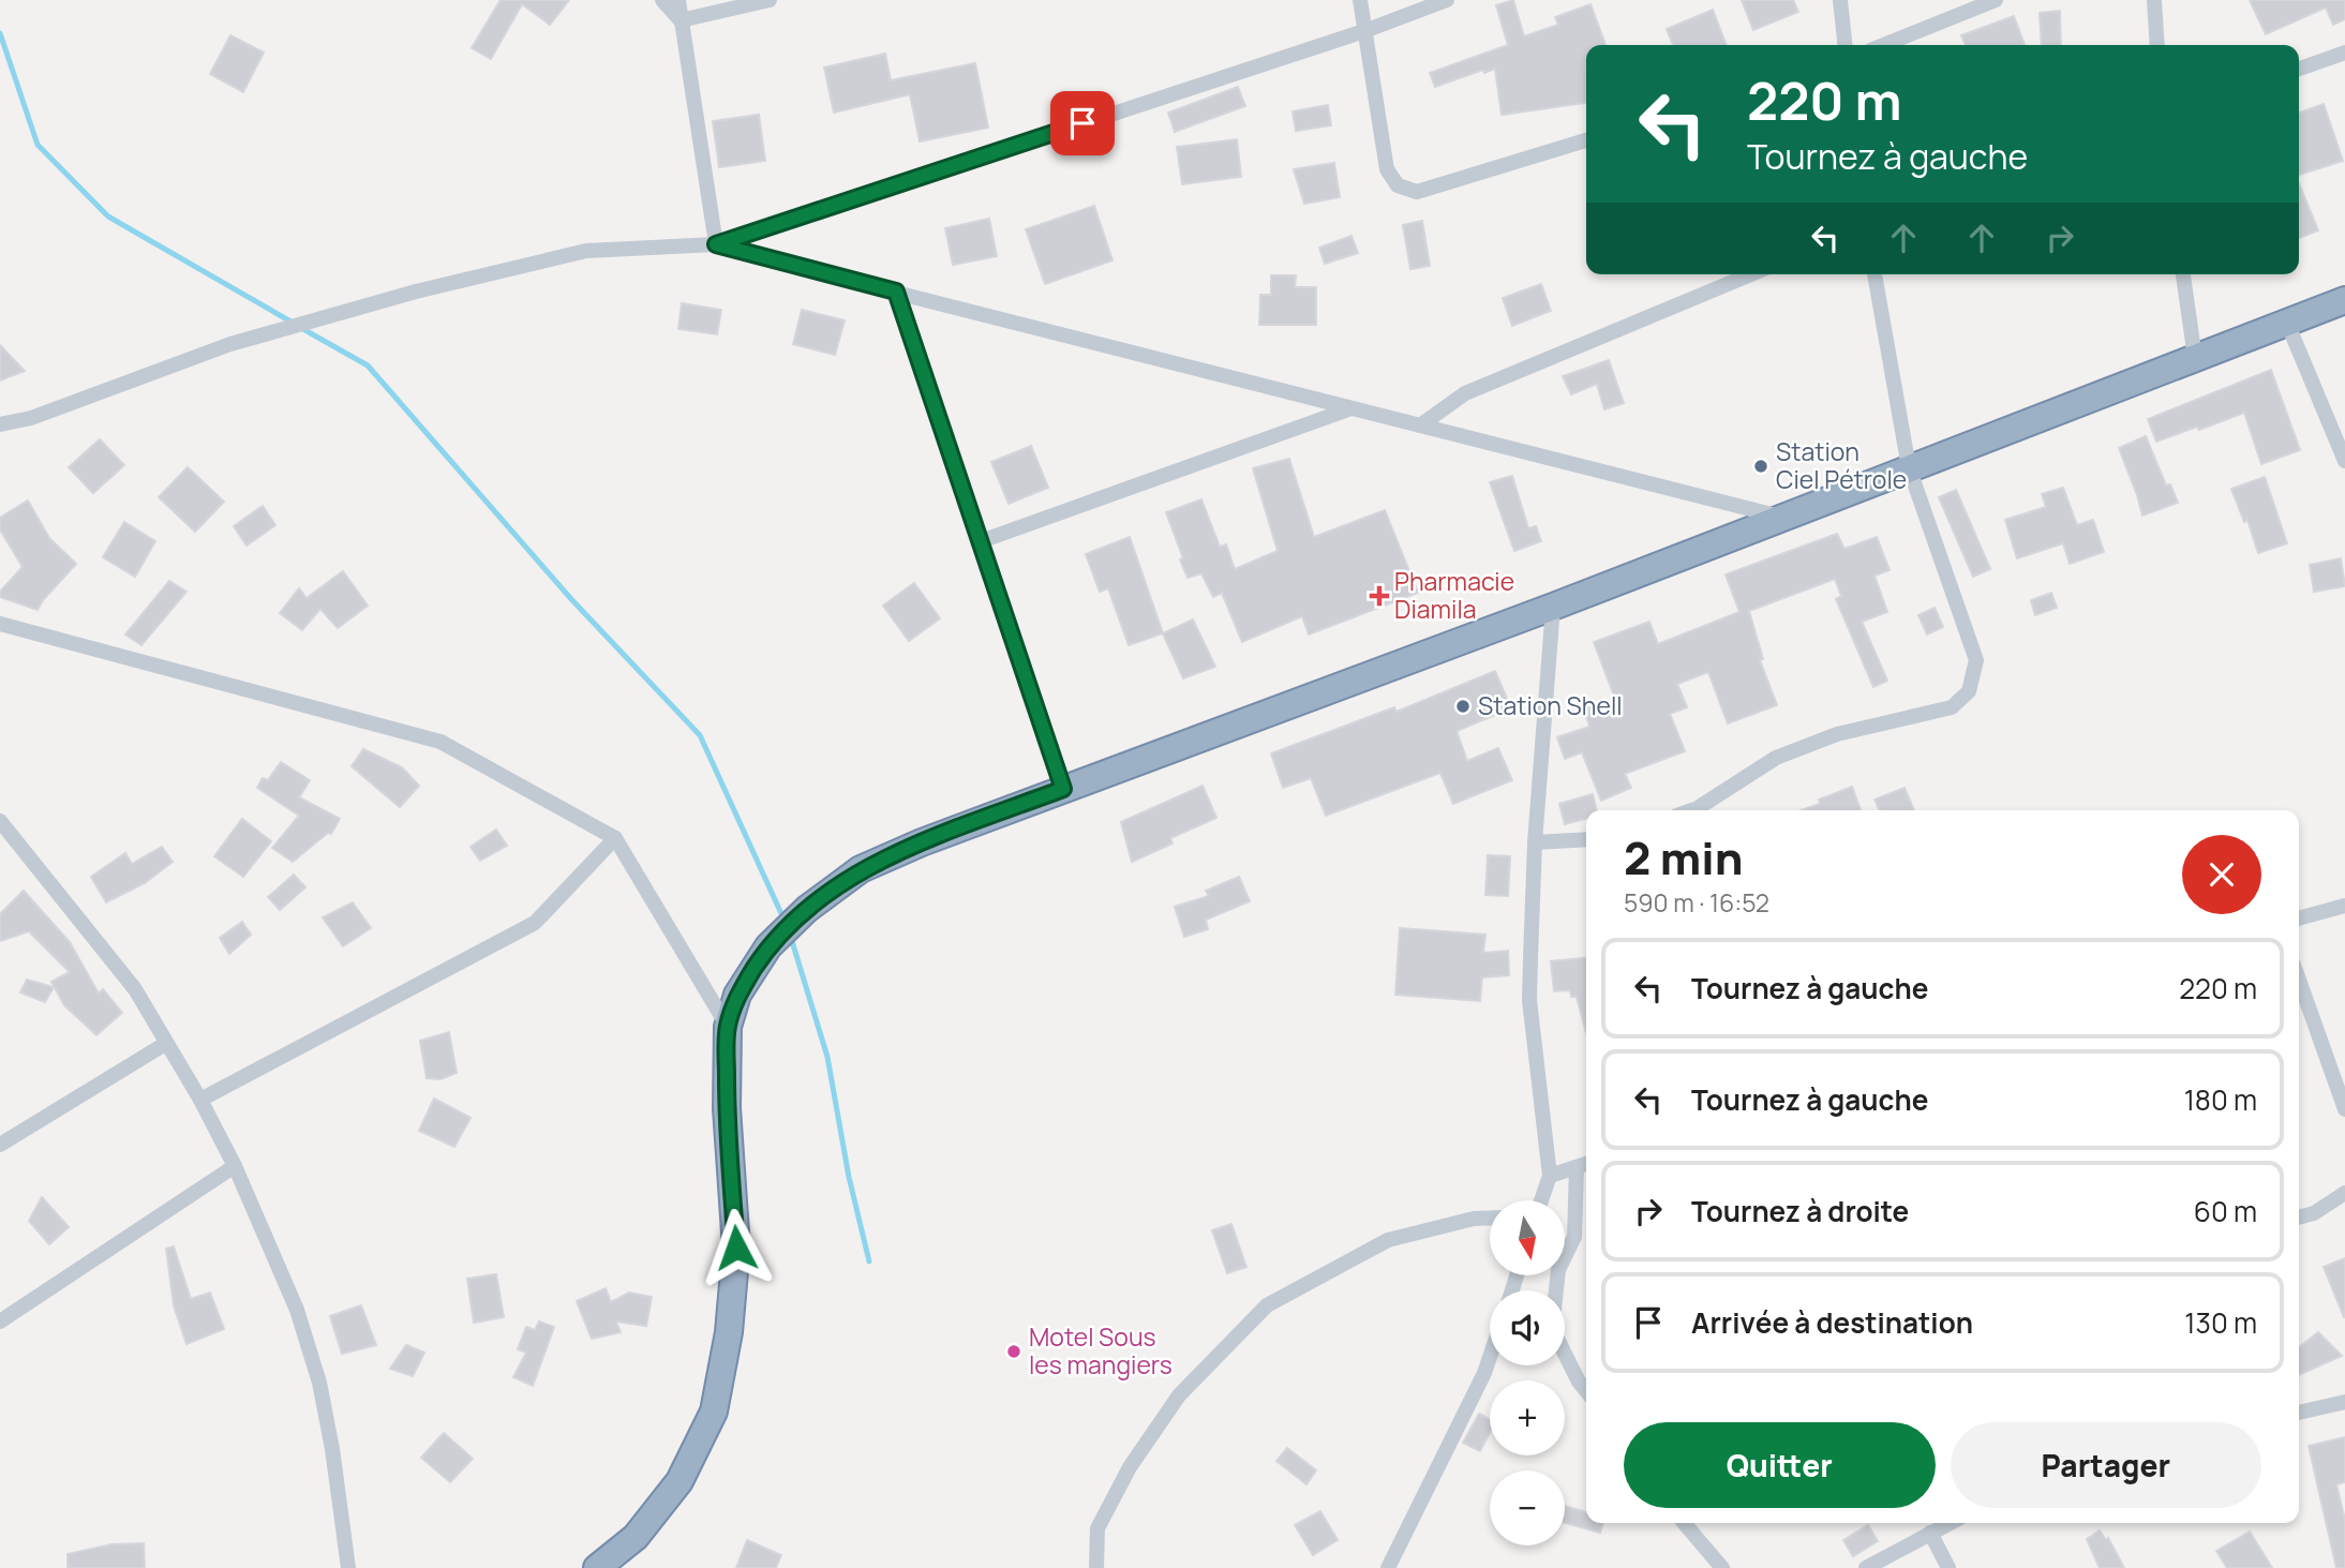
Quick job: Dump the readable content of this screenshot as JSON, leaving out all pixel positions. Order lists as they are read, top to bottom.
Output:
{
  "places": {
    "other": ["Station Ciel Pétrole", "Station Shell", "Motel Sous les mangiers"],
    "health": ["Pharmacie Diamila"]
  },
  "north": "bottom",
  "page": {
    "turn": ["220 m", "Tournez à gauche"],
    "heading": ["2 min", "590 m · 16:52"],
    "list": [
      {
        "name": "Tournez à gauche",
        "value": "220 m"
      },
      {
        "name": "Tournez à gauche",
        "value": "180 m"
      },
      {
        "name": "Tournez à droite",
        "value": "60 m"
      },
      {
        "name": "Arrivée à destination",
        "value": "130 m"
      }
    ],
    "map_buttons": ["+", "−"],
    "buttons": ["Quitter", "Partager"]
  }
}
